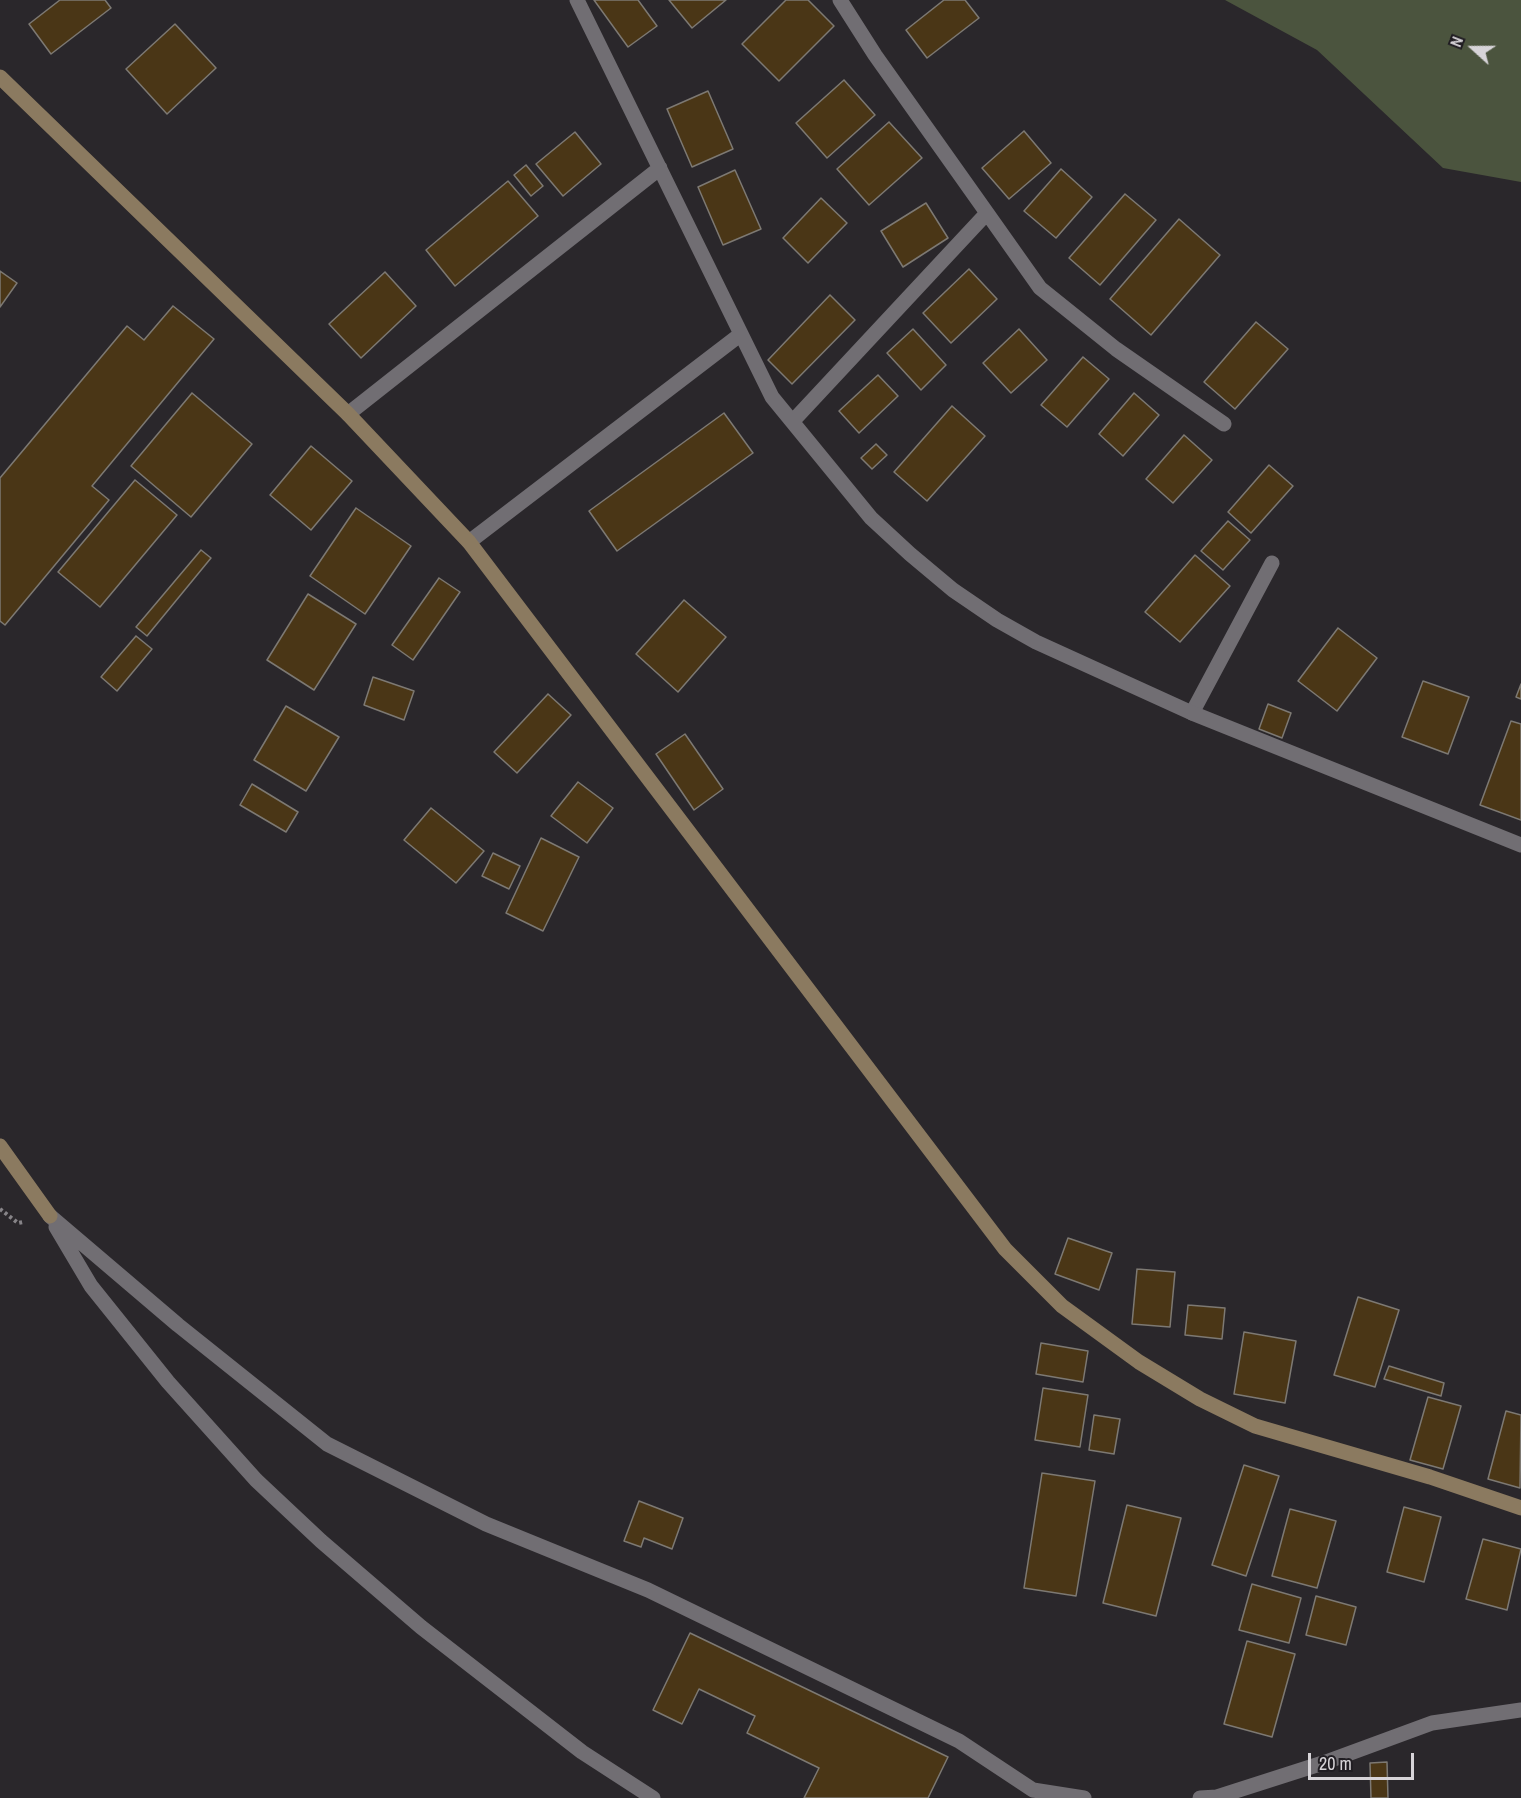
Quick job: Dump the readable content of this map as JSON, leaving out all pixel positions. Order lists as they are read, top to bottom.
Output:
{
  "scale_bar": "20 m",
  "north": "left"
}
